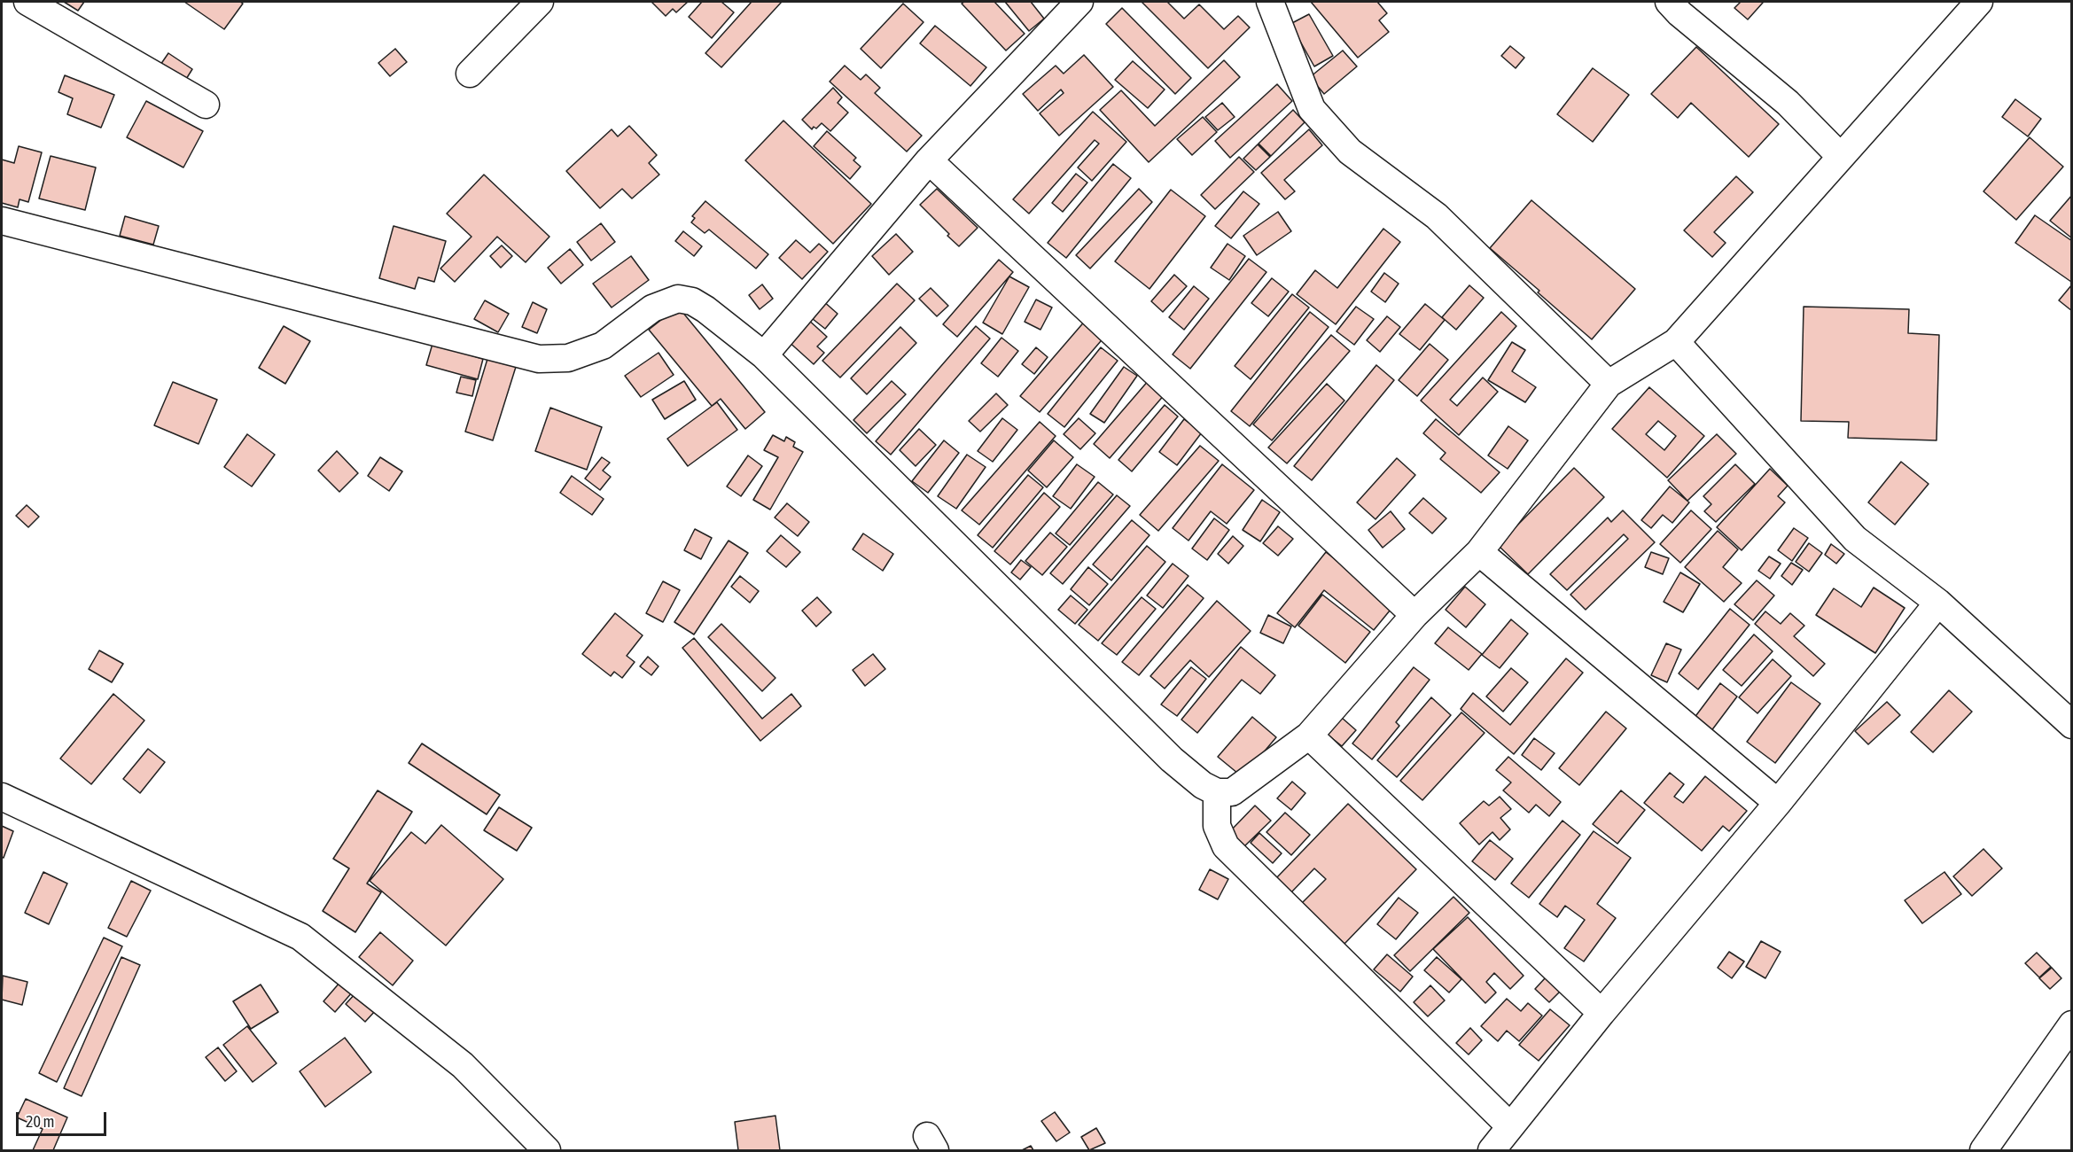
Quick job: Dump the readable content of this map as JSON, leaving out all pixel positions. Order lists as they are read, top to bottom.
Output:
{
  "scale_bar": "20 m"
}
